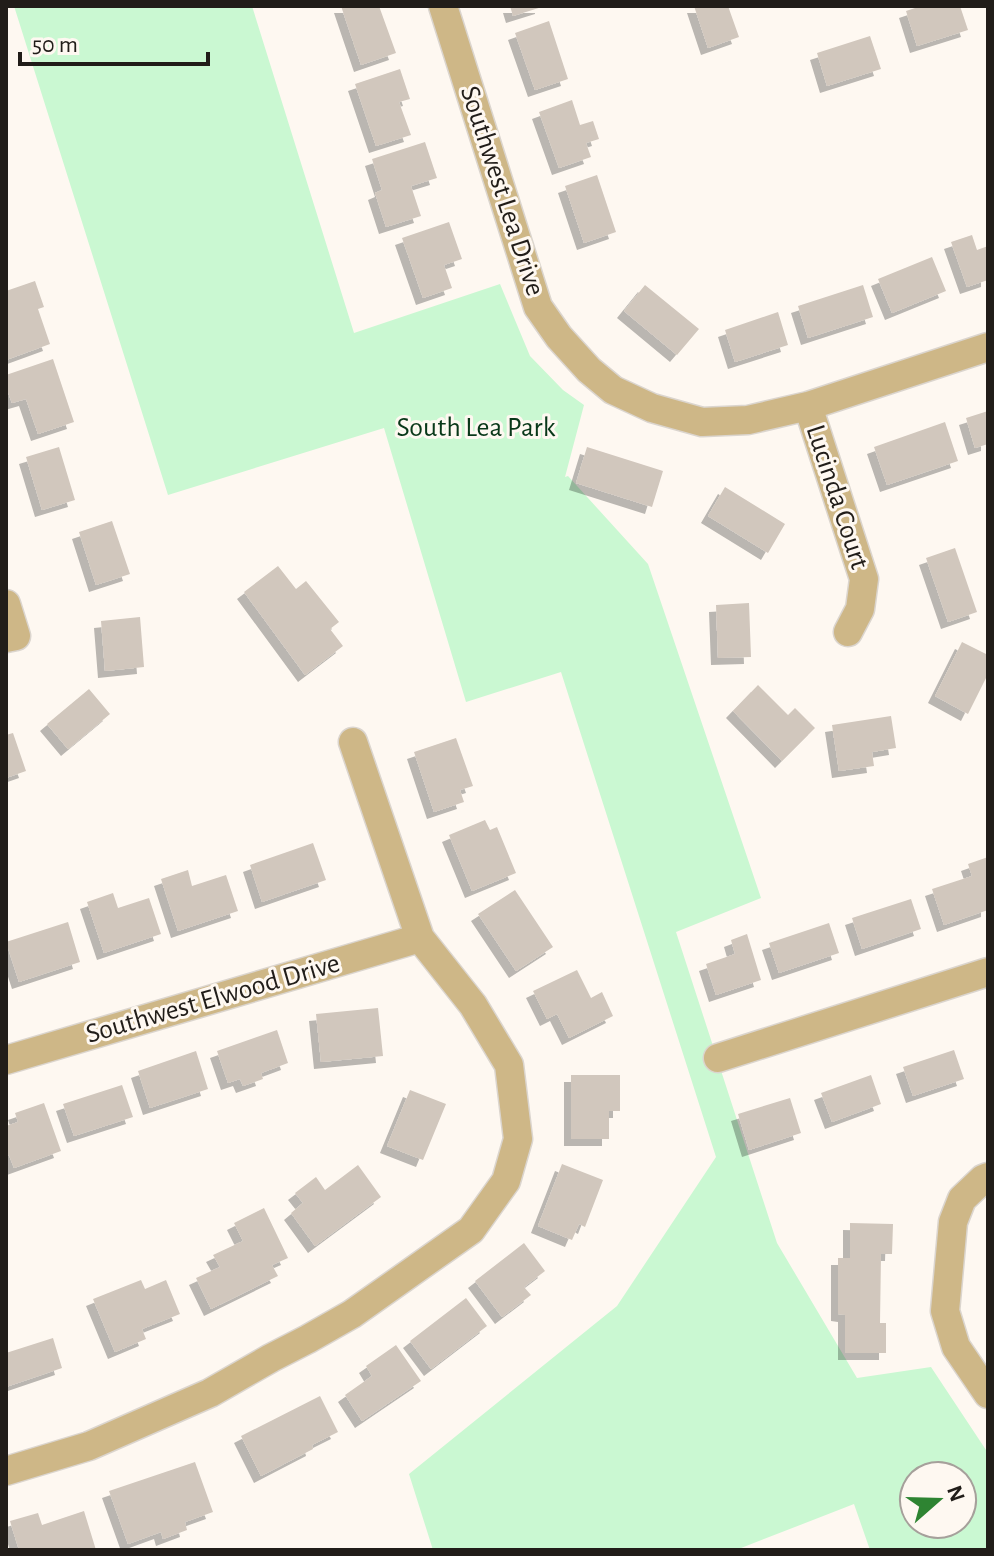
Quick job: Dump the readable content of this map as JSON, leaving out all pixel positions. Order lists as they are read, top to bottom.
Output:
{
  "streets": {
    "street": ["Southwest Lea Drive", "Lucinda Court", "Southwest Elwood Drive"]
  },
  "crossings": [
    ["Southwest Lea Drive", "Lucinda Court"]
  ],
  "parks": ["South Lea Park"],
  "scale_bar": "50 m",
  "north": "right"
}
